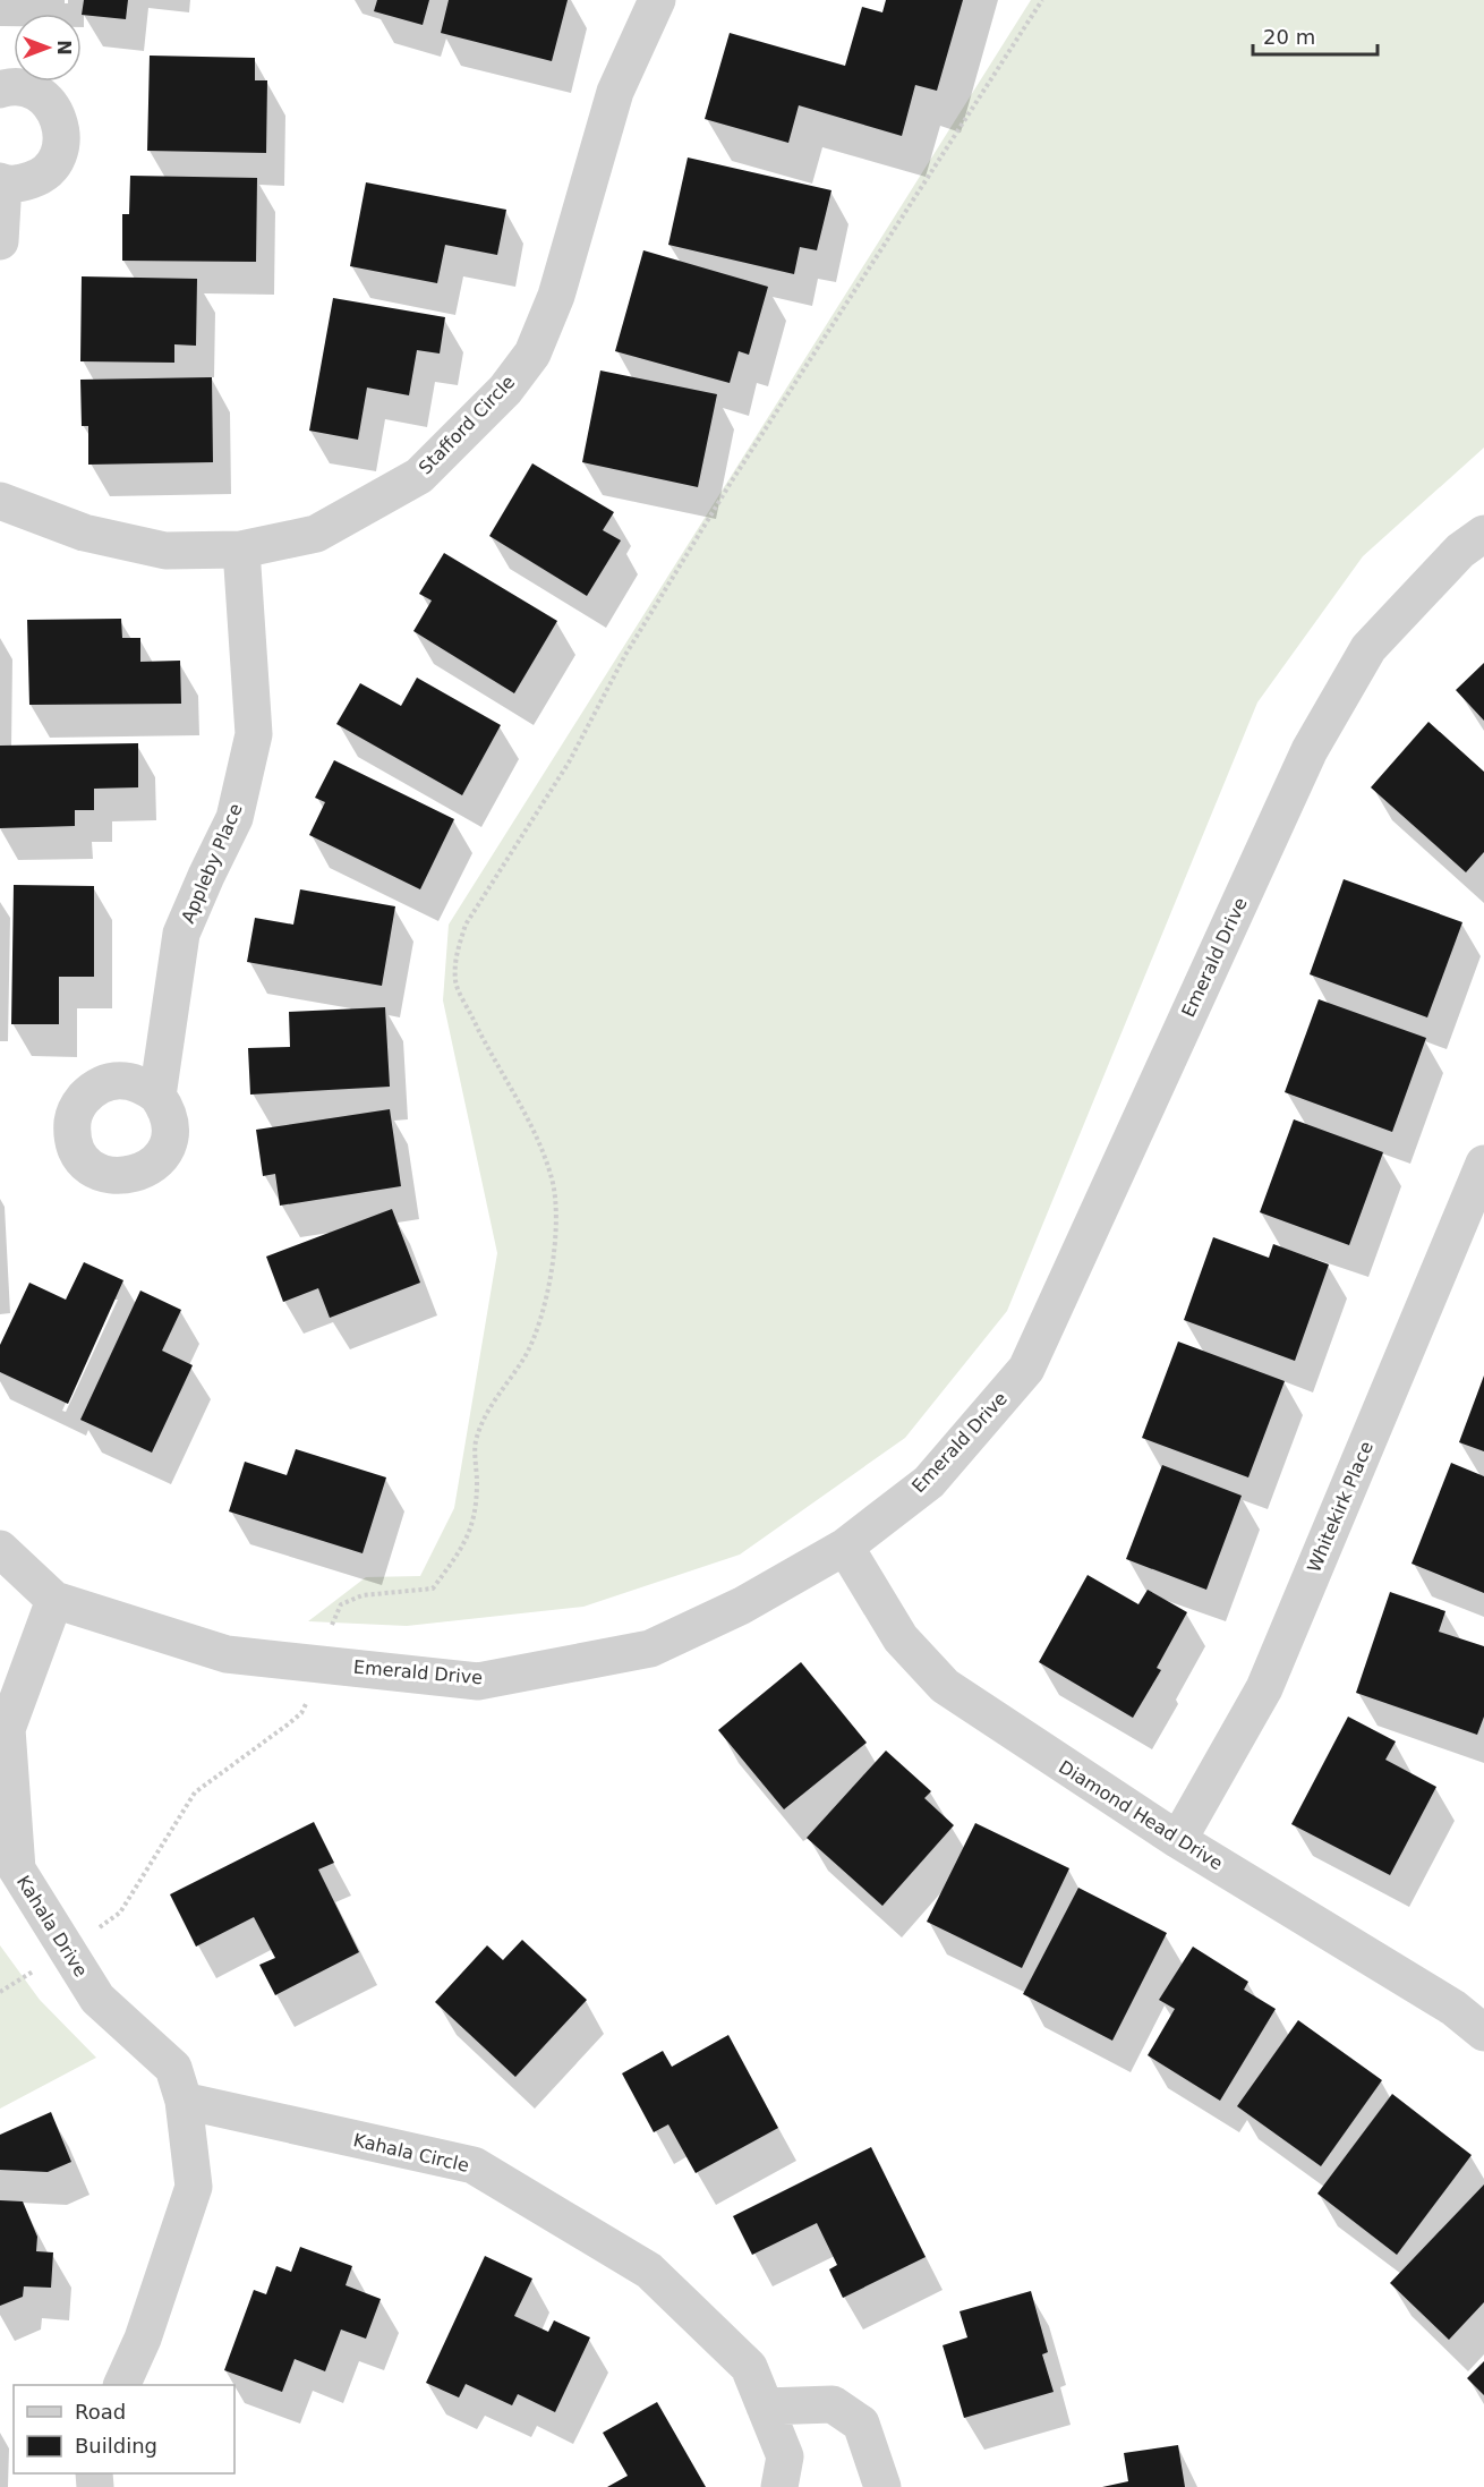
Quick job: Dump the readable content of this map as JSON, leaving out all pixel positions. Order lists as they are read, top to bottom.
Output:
{
  "streets": {
    "street": [
      "Stafford Circle",
      "Appleby Place",
      "Emerald Drive",
      "Whitekirk Place",
      "Diamond Head Drive",
      "Kahala Drive",
      "Kahala Circle"
    ]
  },
  "crossings": [
    ["Stafford Circle", "Appleby Place"],
    ["Emerald Drive", "Diamond Head Drive"],
    ["Emerald Drive", "Kahala Drive"],
    ["Whitekirk Place", "Diamond Head Drive"],
    ["Kahala Drive", "Kahala Circle"]
  ],
  "legend": ["Road", "Building"],
  "scale_bar": "20 m",
  "north": "right"
}
